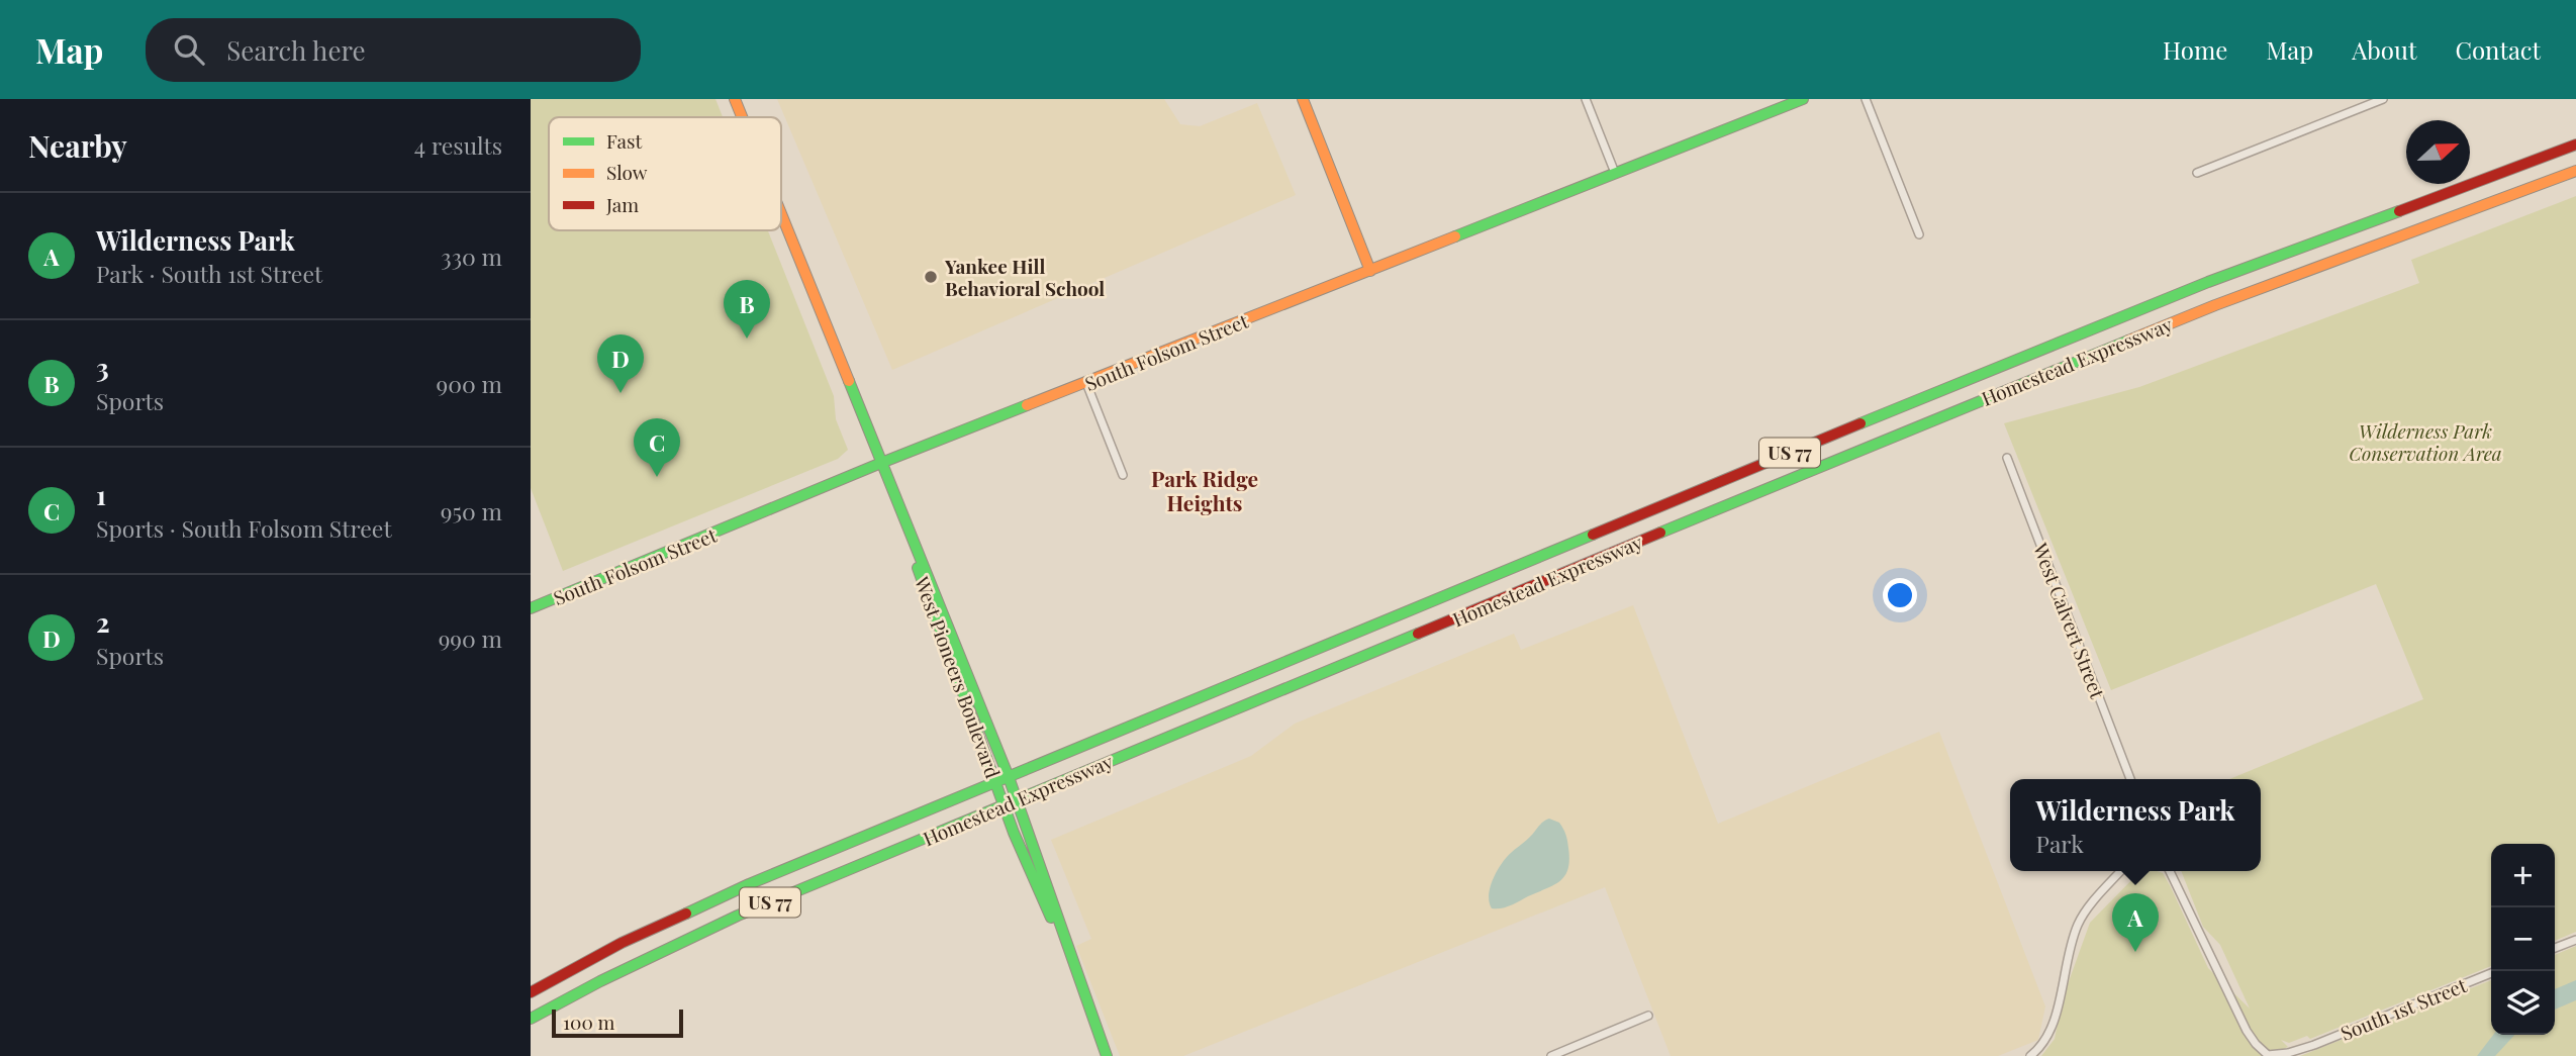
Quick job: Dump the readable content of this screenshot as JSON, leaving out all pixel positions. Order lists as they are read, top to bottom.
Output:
{
  "streets": {
    "main road": [
      "South Folsom Street",
      "Homestead Expressway",
      "US 77",
      "West Pioneers Boulevard"
    ],
    "street": ["West Calvert Street", "South 1st Street"]
  },
  "crossings": [
    ["South Folsom Street", "West Pioneers Boulevard"],
    ["Homestead Expressway", "West Pioneers Boulevard"]
  ],
  "districts": ["Park Ridge Heights"],
  "parks": ["Wilderness Park Conservation Area"],
  "places": ["Yankee Hill Behavioral School"],
  "legend": ["Fast", "Slow", "Jam"],
  "scale_bar": "100 m",
  "north": "right",
  "page": {
    "header": "Map",
    "search": "Search here",
    "nav": [
      "Home",
      "Map",
      "About",
      "Contact"
    ],
    "heading": ["Nearby", "4 results"],
    "list": [
      {
        "mark": "A",
        "name": "Wilderness Park",
        "note": "Park · South 1st Street",
        "value": "330 m"
      },
      {
        "mark": "B",
        "name": "3",
        "note": "Sports",
        "value": "900 m"
      },
      {
        "mark": "C",
        "name": "1",
        "note": "Sports · South Folsom Street",
        "value": "950 m"
      },
      {
        "mark": "D",
        "name": "2",
        "note": "Sports",
        "value": "990 m"
      }
    ],
    "pins": [
      "B",
      "D",
      "C",
      "A"
    ],
    "popup": ["Wilderness Park", "Park"],
    "map_buttons": ["+", "−"],
    "scale": "100 m"
  }
}
